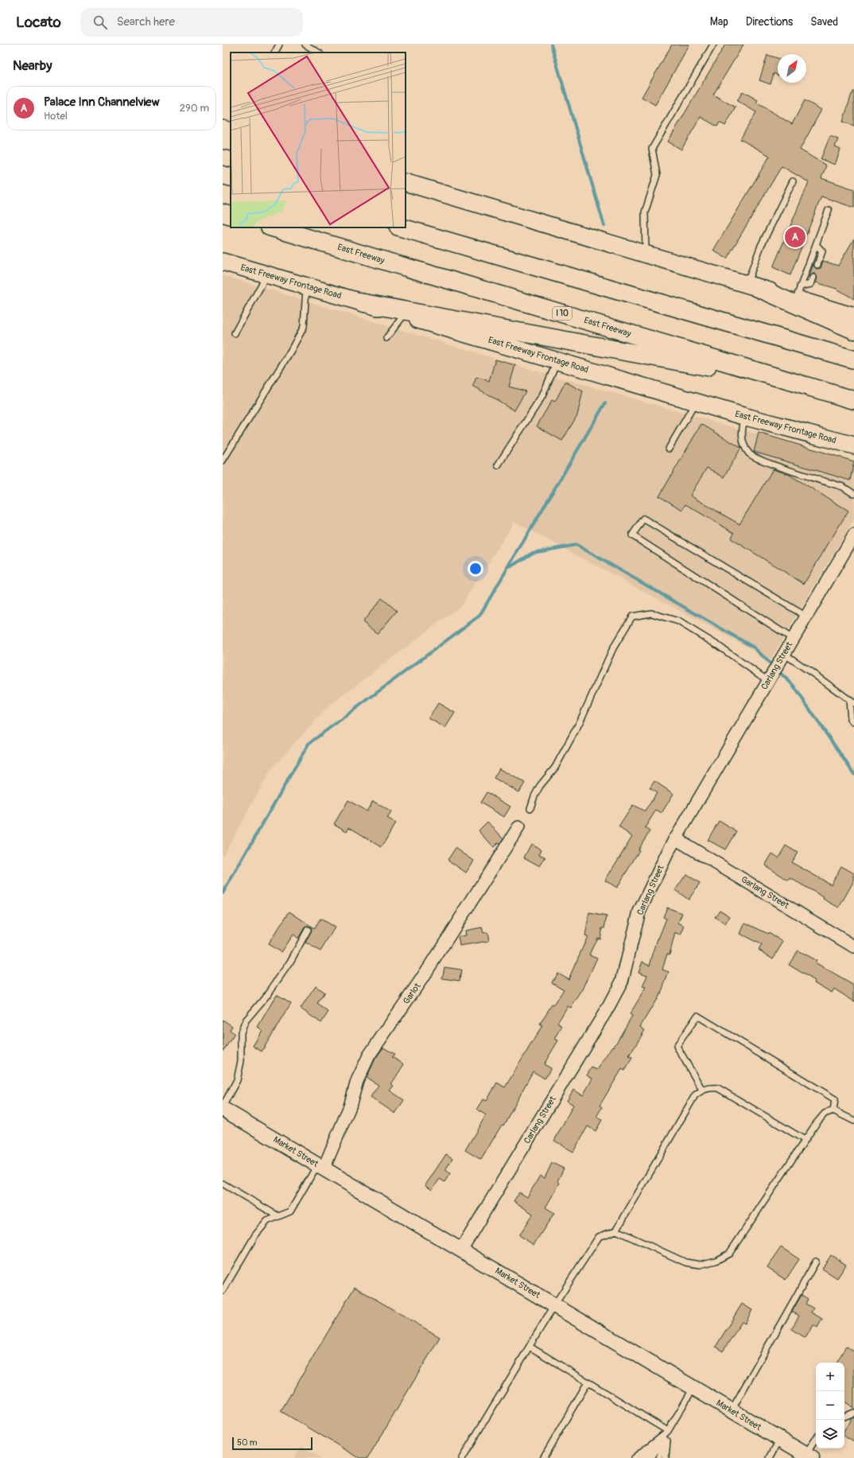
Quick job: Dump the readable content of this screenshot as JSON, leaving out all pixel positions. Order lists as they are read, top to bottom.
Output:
{
  "streets": {
    "highway": ["East Freeway", "I 10"],
    "main road": ["East Freeway Frontage Road"],
    "street": [
      "Carlang Street",
      "Garlang Street",
      "Garlot",
      "Market Street"
    ]
  },
  "crossings": [
    ["Carlang Street", "Garlang Street"],
    ["Carlang Street", "Market Street"],
    ["Garlot", "Market Street"]
  ],
  "scale_bar": "50 m",
  "north": "top right",
  "page": {
    "header": "Locato",
    "search": "Search here",
    "nav": ["Map", "Directions", "Saved"],
    "heading": "Nearby",
    "list": [
      {
        "mark": "A",
        "name": "Palace Inn Channelview",
        "note": "Hotel",
        "value": "290 m"
      }
    ],
    "pins": "A",
    "map_buttons": ["+", "−"],
    "scale": "50 m"
  }
}
